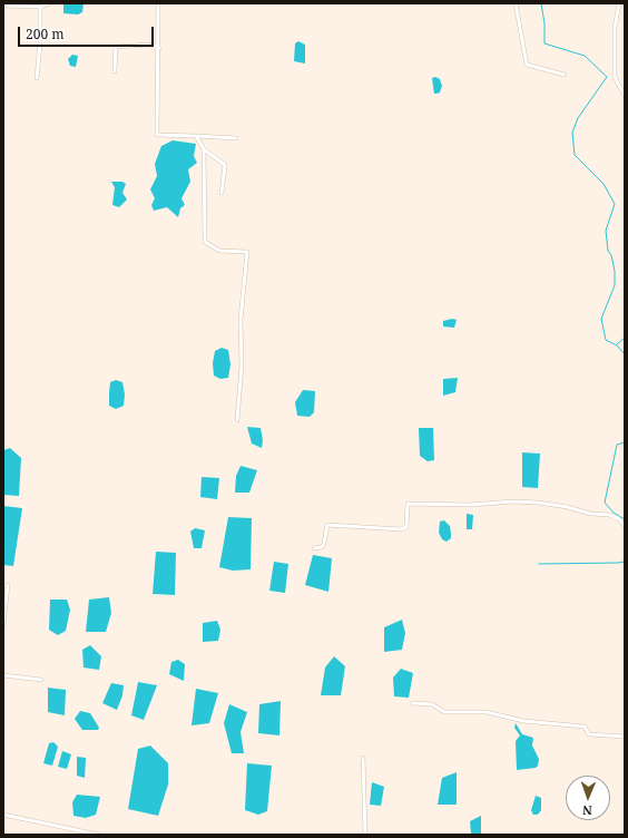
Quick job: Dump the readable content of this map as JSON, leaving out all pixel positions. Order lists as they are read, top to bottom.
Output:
{
  "scale_bar": "200 m",
  "north": "bottom"
}
